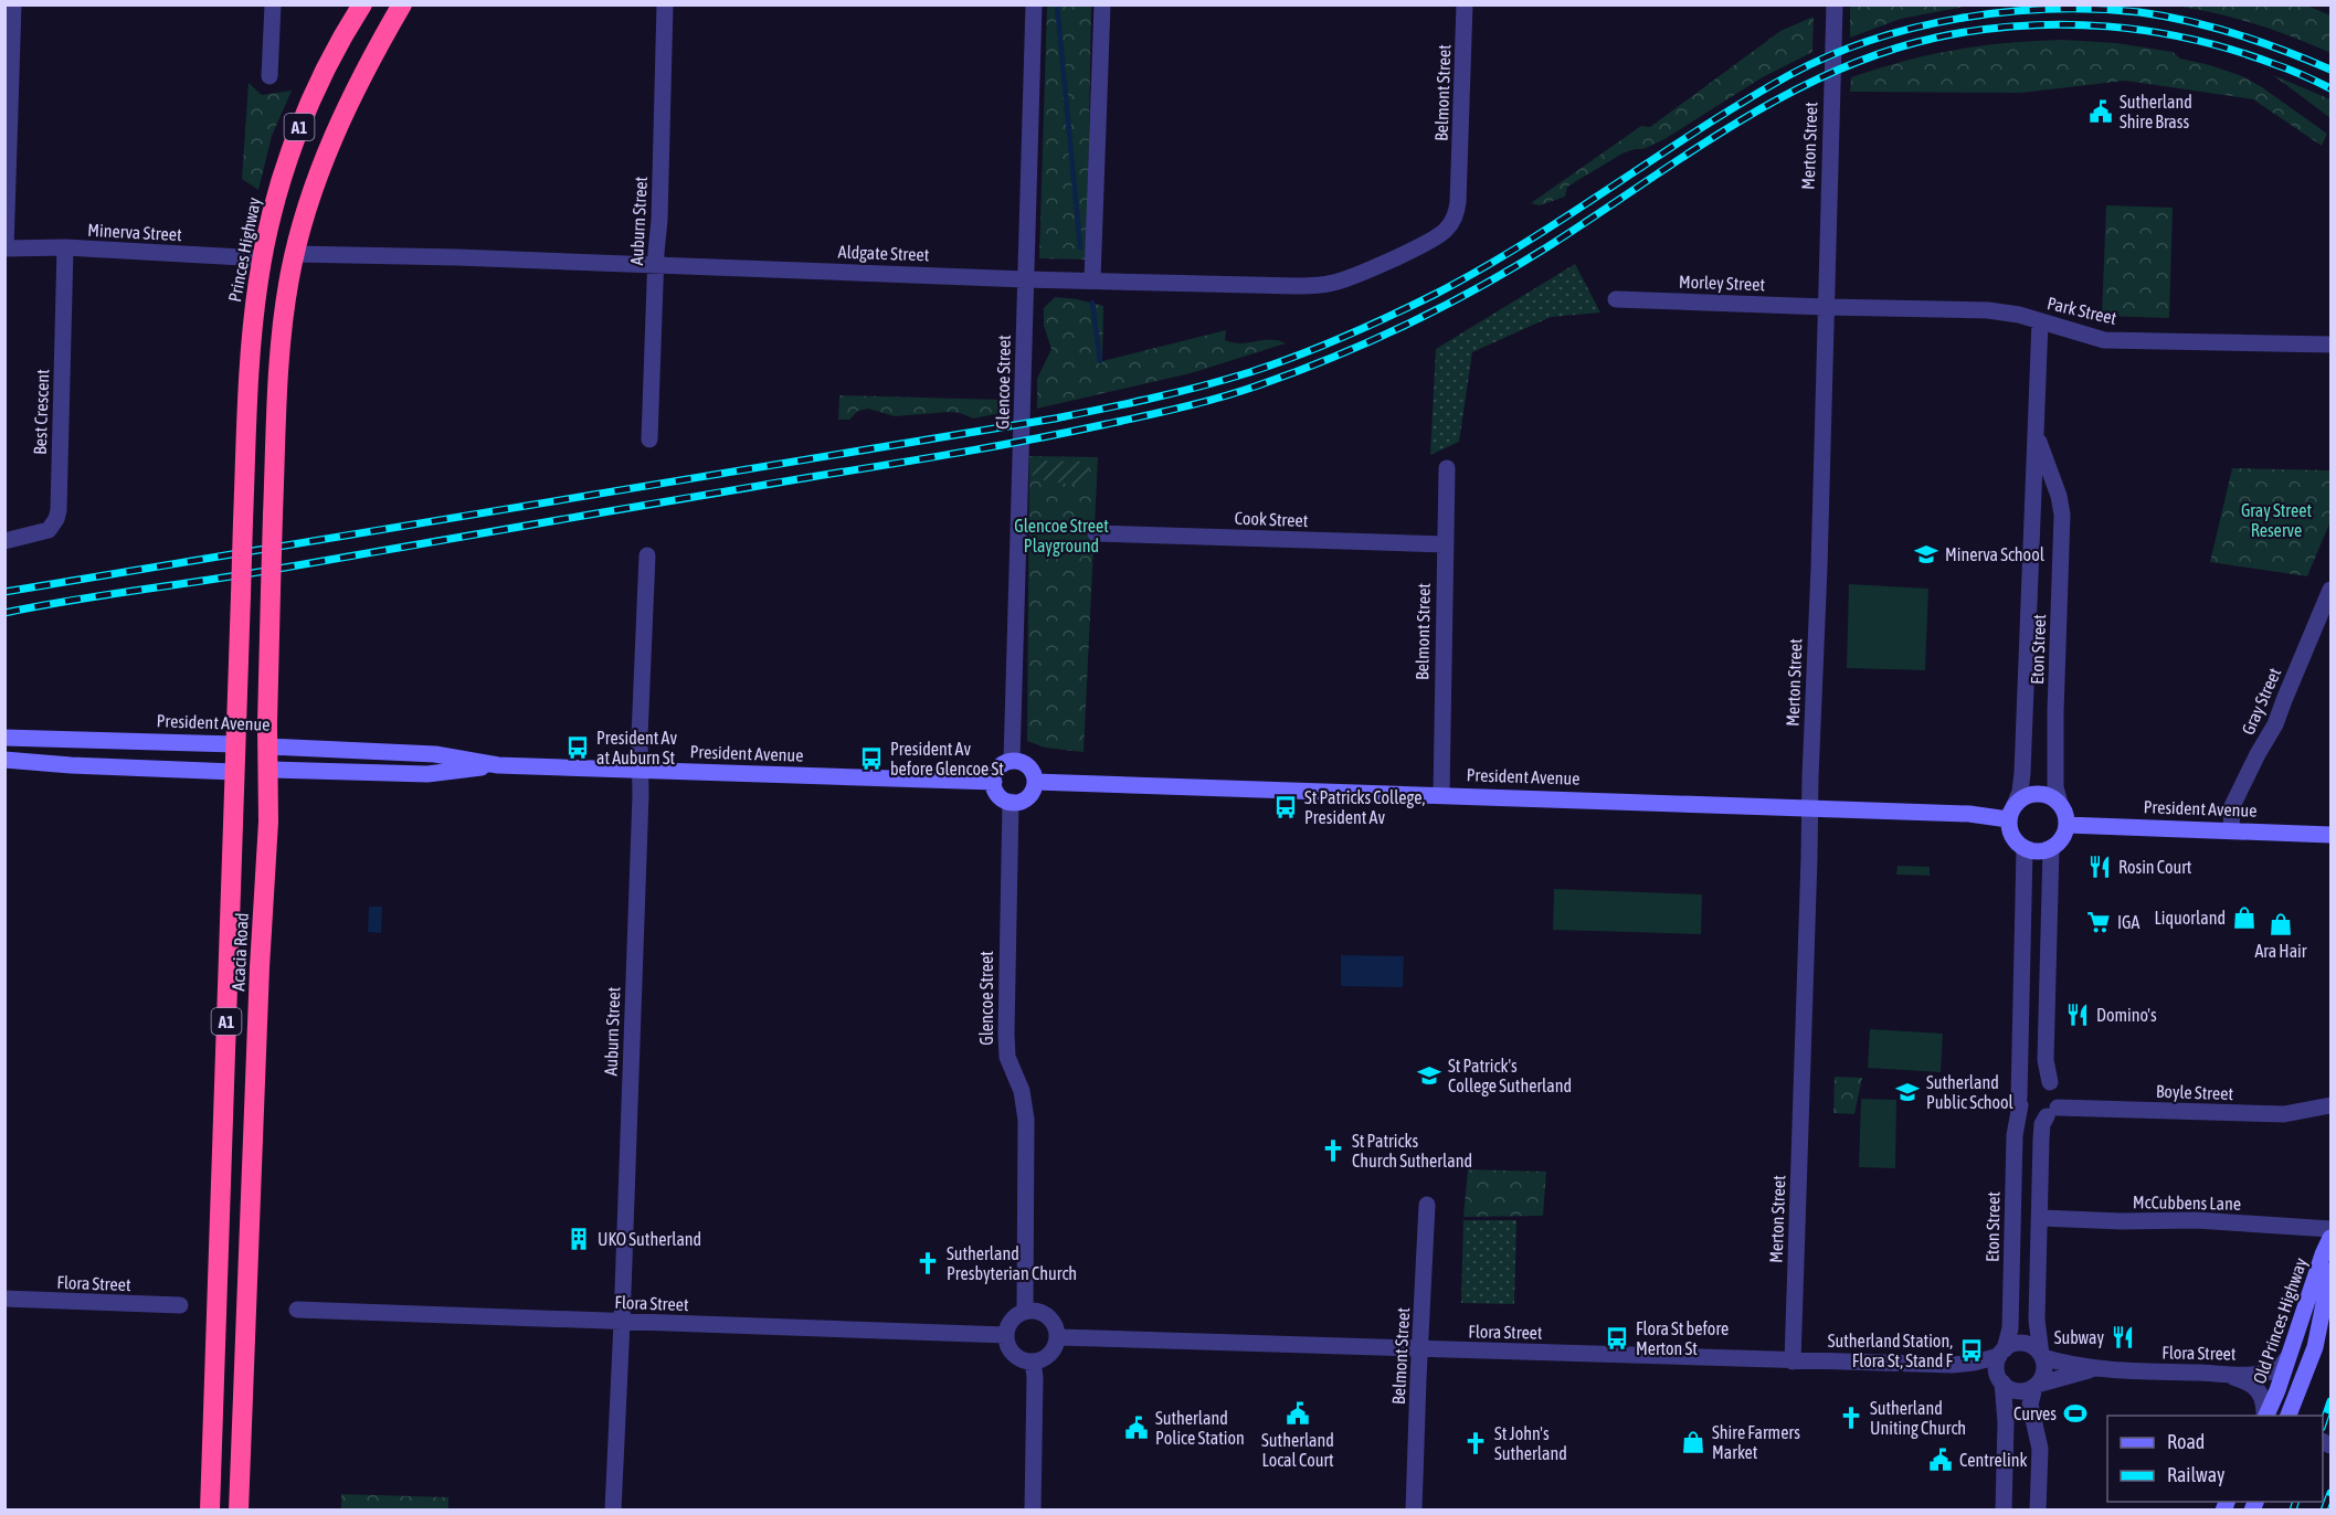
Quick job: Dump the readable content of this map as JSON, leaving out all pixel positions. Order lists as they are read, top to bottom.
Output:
{
  "streets": {
    "highway": [
      "A1",
      "Princes Highway",
      "President Avenue",
      "Acacia Road"
    ],
    "street": [
      "Belmont Street",
      "Merton Street",
      "Auburn Street",
      "Minerva Street",
      "Aldgate Street",
      "Morley Street",
      "Park Street",
      "Glencoe Street",
      "Best Crescent",
      "Cook Street",
      "Eton Street",
      "Gray Street",
      "Boyle Street",
      "McCubbens Lane",
      "Flora Street",
      "Old Princes Highway"
    ]
  },
  "crossings": [
    ["Belmont Street", "Aldgate Street"],
    ["Belmont Street", "Cook Street"],
    ["Belmont Street", "President Avenue"],
    ["Belmont Street", "Flora Street"],
    ["A1", "Aldgate Street"],
    ["A1", "Acacia Road"],
    ["Merton Street", "Morley Street"],
    ["Merton Street", "Park Street"],
    ["Merton Street", "President Avenue"],
    ["Merton Street", "Flora Street"],
    ["Auburn Street", "Aldgate Street"],
    ["Auburn Street", "President Avenue"],
    ["Auburn Street", "Flora Street"],
    ["Minerva Street", "Princes Highway"],
    ["Minerva Street", "Best Crescent"],
    ["Princes Highway", "Acacia Road"],
    ["Aldgate Street", "Glencoe Street"],
    ["Aldgate Street", "Acacia Road"],
    ["Morley Street", "Park Street"],
    ["Park Street", "Eton Street"],
    ["Glencoe Street", "President Avenue"],
    ["Glencoe Street", "Flora Street"],
    ["Eton Street", "President Avenue"],
    ["Eton Street", "Boyle Street"],
    ["Eton Street", "Flora Street"],
    ["Gray Street", "President Avenue"],
    ["President Avenue", "Acacia Road"],
    ["Flora Street", "Old Princes Highway"]
  ],
  "parks": ["Gray Street Reserve", "Glencoe Street Playground"],
  "places": {
    "public building": [
      "Sutherland Shire Brass",
      "Sutherland Local Court",
      "Sutherland Police Station",
      "Centrelink"
    ],
    "school or university": ["Minerva School", "St Patrick's College Sutherland", "Sutherland Public School"],
    "bus stop": [
      "President Av at Auburn St",
      "President Av before Glencoe St",
      "St Patricks College, President Av",
      "Flora St before Merton St",
      "Sutherland Station, Flora St, Stand F"
    ],
    "restaurant": ["Rosin Court", "Domino's", "Subway"],
    "shop": ["Liquorland", "Ara Hair", "Shire Farmers Market"],
    "supermarket": ["IGA"],
    "church": [
      "St Patricks Church Sutherland",
      "Sutherland Presbyterian Church",
      "Sutherland Uniting Church",
      "St John's Sutherland"
    ],
    "building": ["UKO Sutherland"],
    "sports": ["Curves"]
  },
  "legend": ["Road", "Railway"]
}
